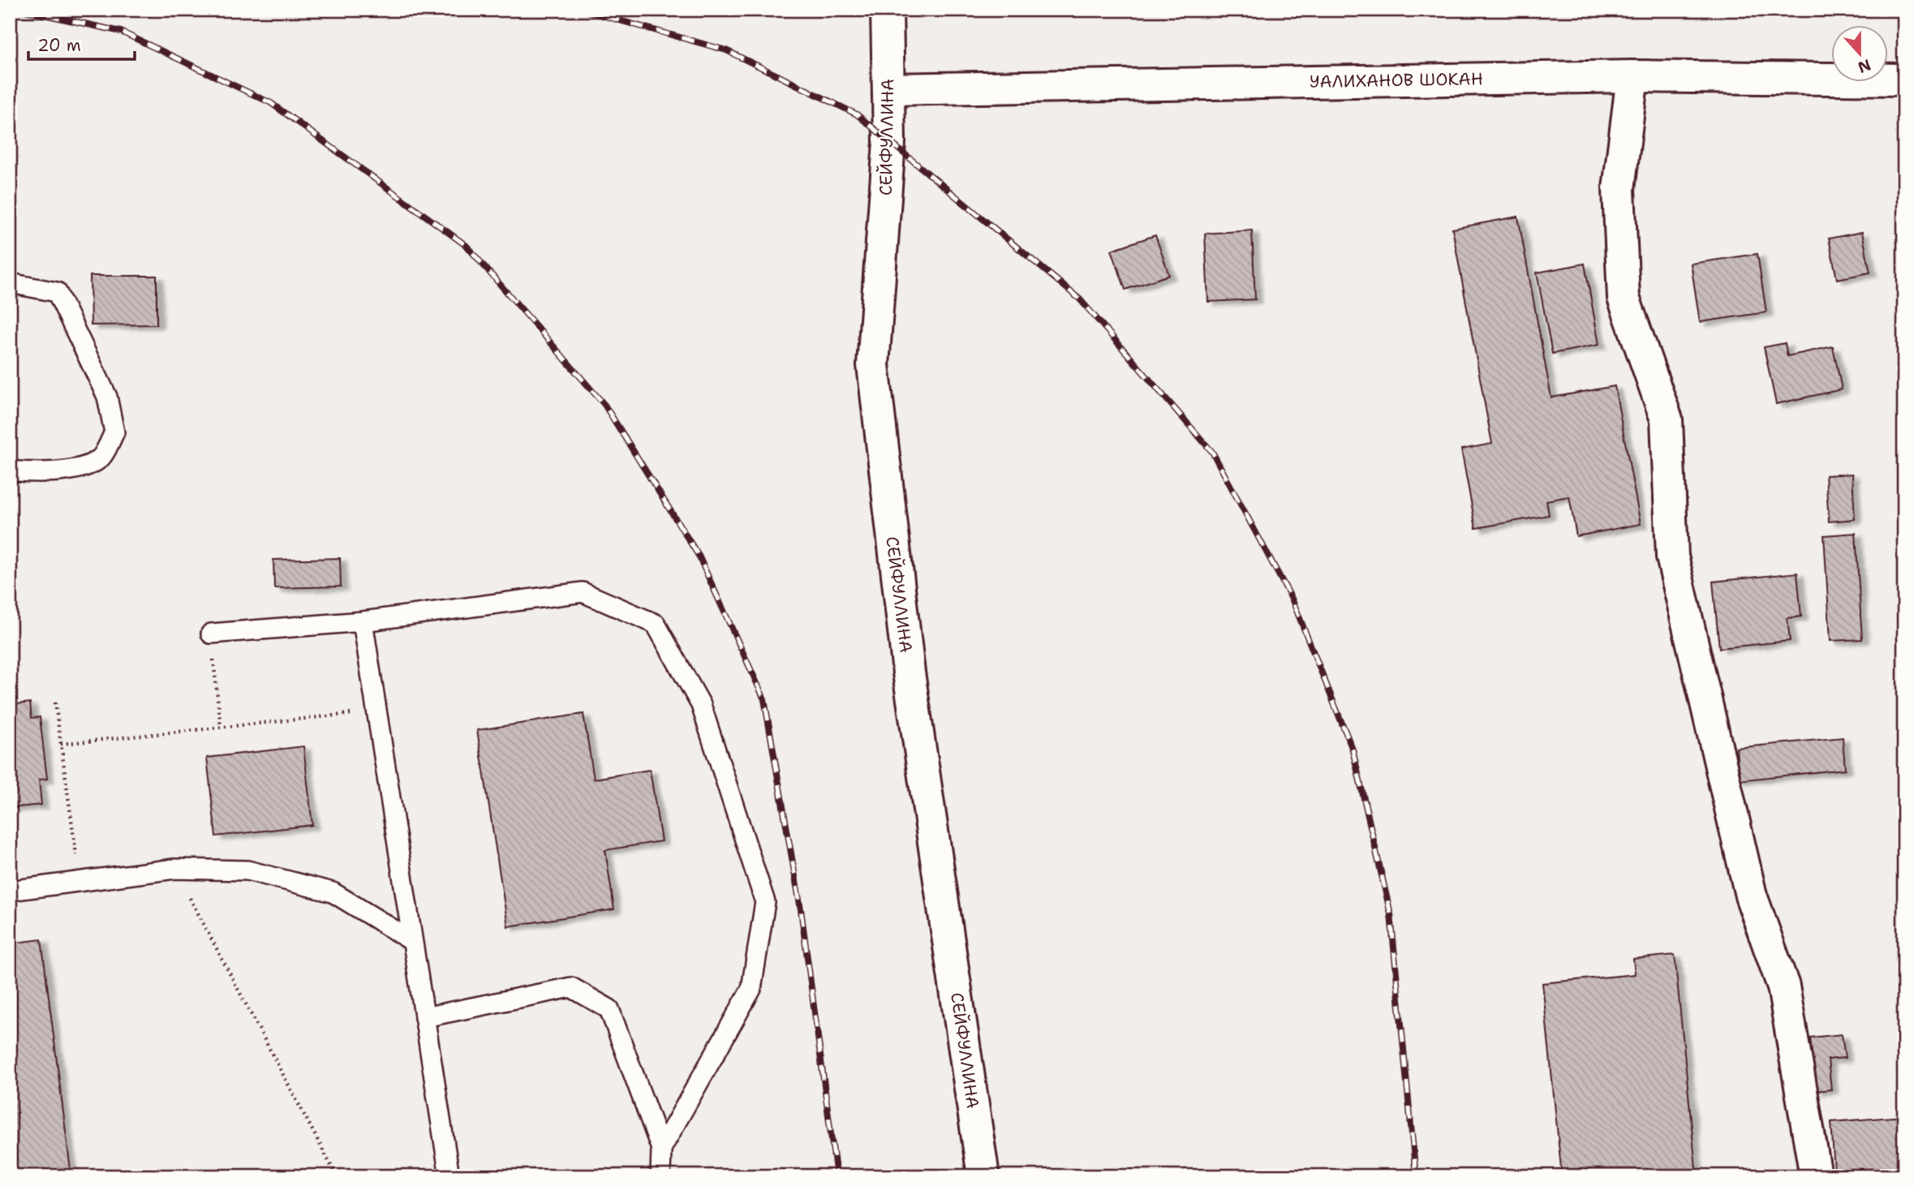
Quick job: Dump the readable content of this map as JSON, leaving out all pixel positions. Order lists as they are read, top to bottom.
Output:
{
  "streets": {
    "street": ["УАЛИХАНОВ ШОКАН", "СЕЙФУЛЛИНА"]
  },
  "crossings": [
    ["УАЛИХАНОВ ШОКАН", "СЕЙФУЛЛИНА"]
  ],
  "scale_bar": "20 m",
  "north": "bottom"
}
